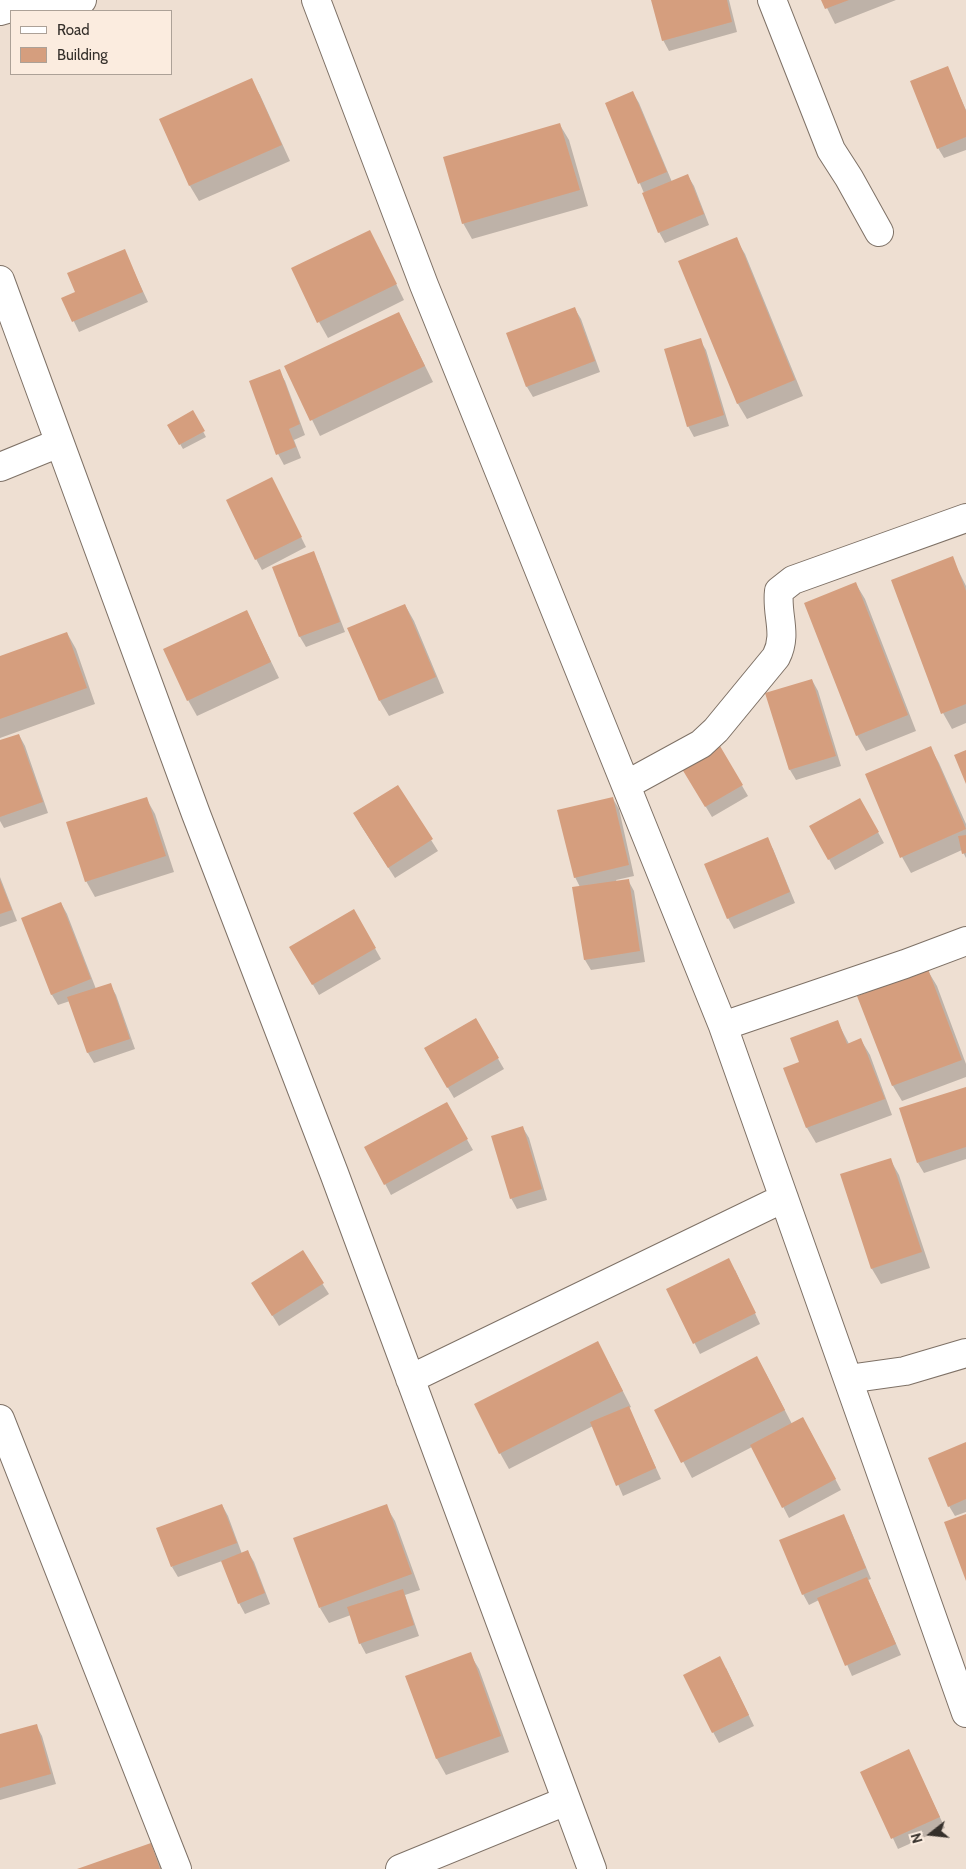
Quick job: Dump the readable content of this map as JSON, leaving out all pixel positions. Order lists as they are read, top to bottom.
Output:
{
  "legend": ["Road", "Building"],
  "north": "left"
}
